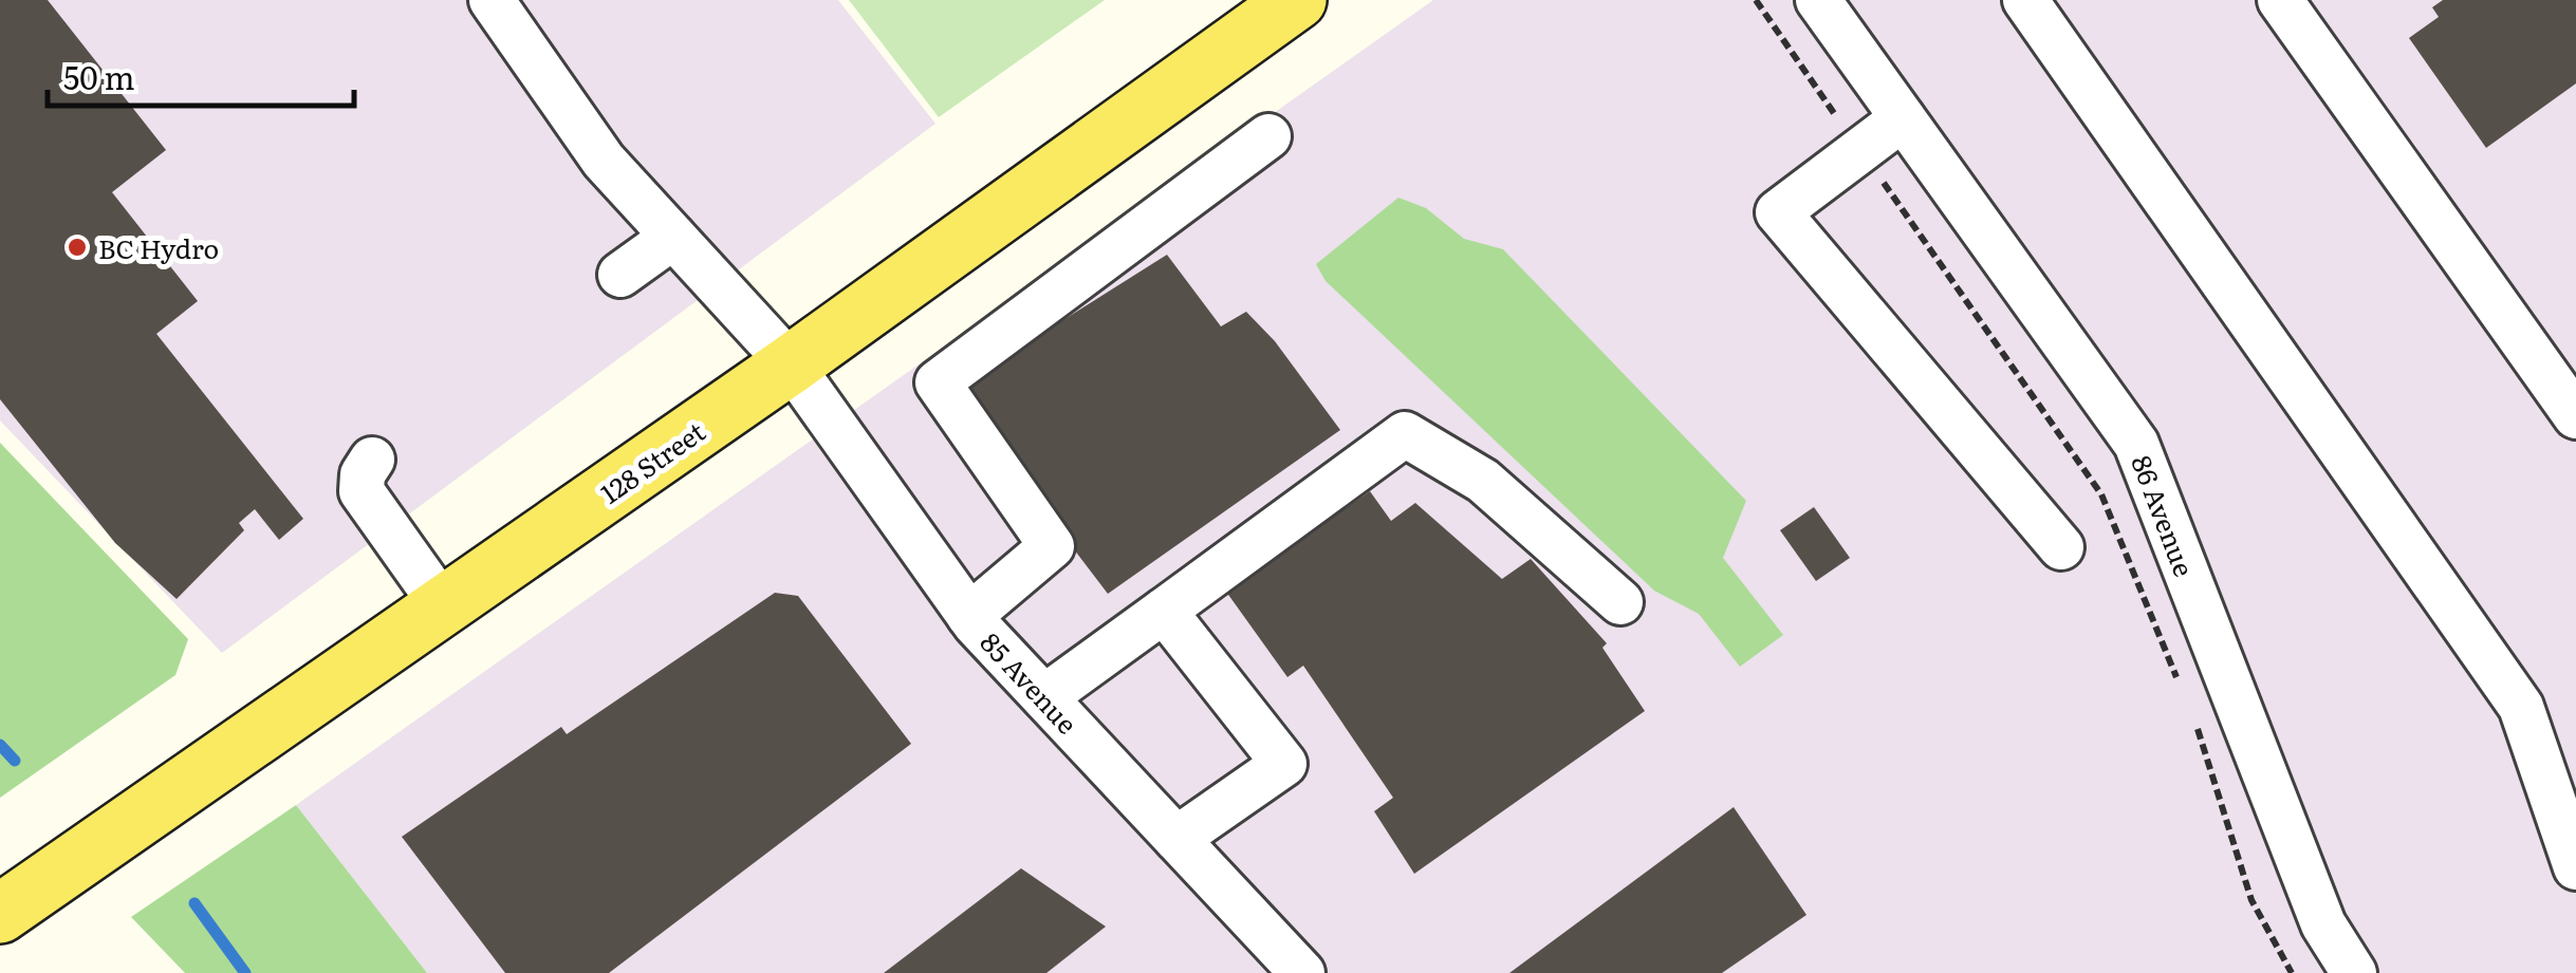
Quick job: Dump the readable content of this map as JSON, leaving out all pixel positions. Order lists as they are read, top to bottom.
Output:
{
  "streets": {
    "main road": ["128 Street"],
    "street": ["86 Avenue", "85 Avenue"]
  },
  "crossings": [
    ["128 Street", "85 Avenue"]
  ],
  "places": ["BC Hydro"],
  "scale_bar": "50 m"
}
